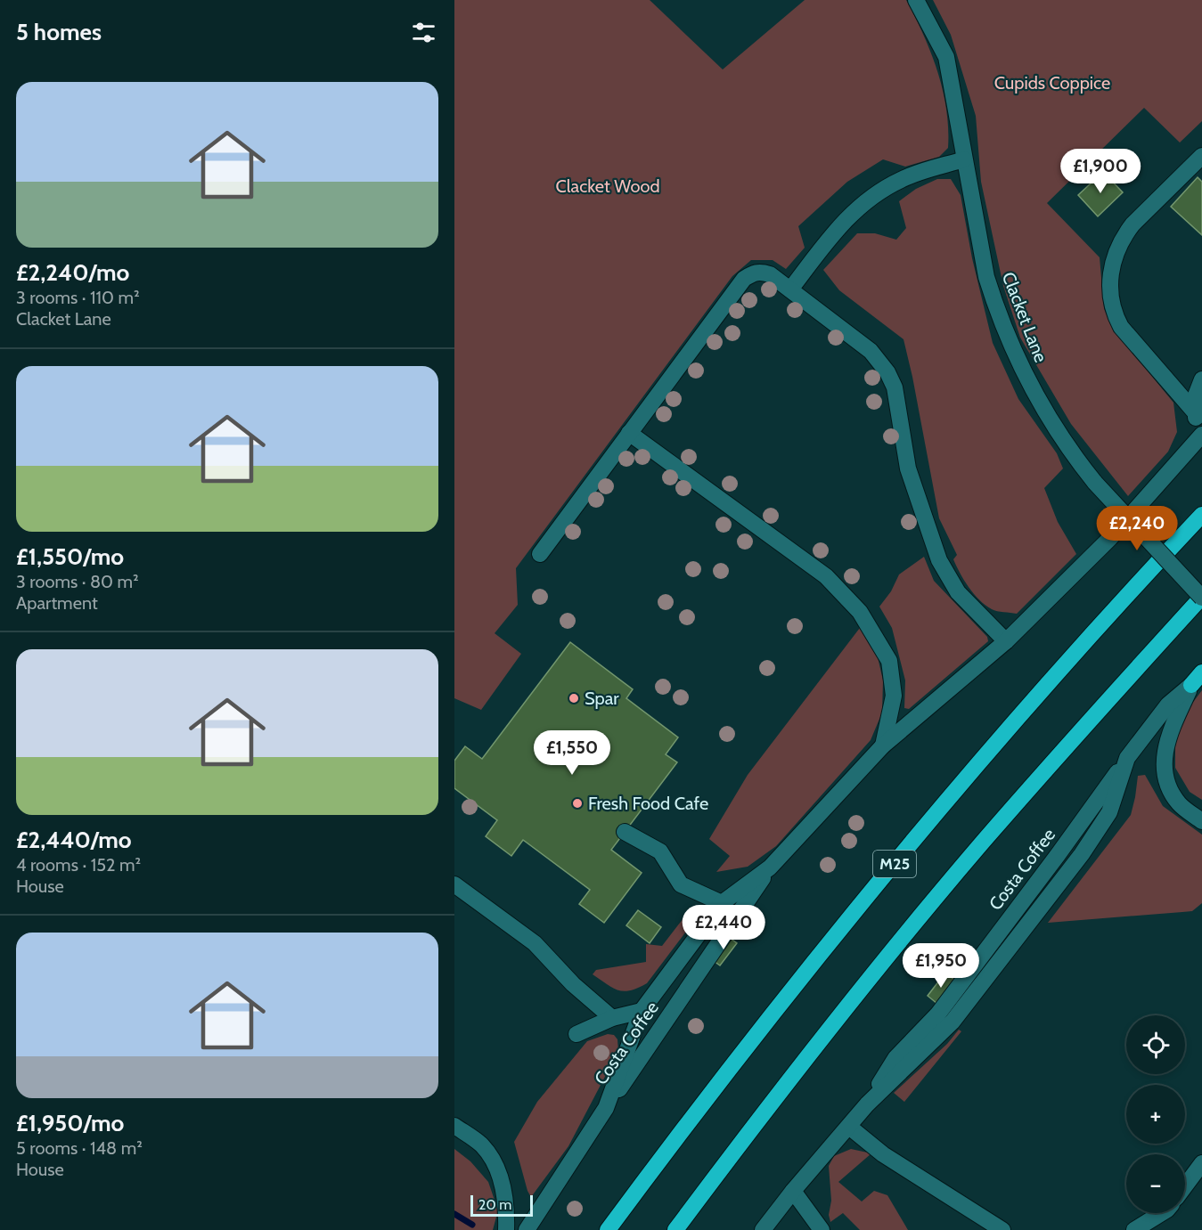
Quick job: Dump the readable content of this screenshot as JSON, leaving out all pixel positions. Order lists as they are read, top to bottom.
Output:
{
  "streets": {
    "highway": ["M25"],
    "street": ["Clacket Lane", "Costa Coffee"]
  },
  "parks": ["Cupids Coppice", "Clacket Wood"],
  "places": ["Spar", "Fresh Food Cafe"],
  "scale_bar": "20 m",
  "page": {
    "heading": "5 homes",
    "list": [
      {
        "name": "£2,240/mo",
        "note": "3 rooms · 110 m² · Clacket Lane"
      },
      {
        "name": "£1,550/mo",
        "note": "3 rooms · 80 m² · Apartment"
      },
      {
        "name": "£2,440/mo",
        "note": "4 rooms · 152 m² · House"
      },
      {
        "name": "£1,950/mo",
        "note": "5 rooms · 148 m² · House"
      }
    ],
    "price": [
      "£1,900",
      "£2,240",
      "£1,550",
      "£2,440",
      "£1,950"
    ],
    "map_buttons": ["+", "−"],
    "scale": "20 m"
  }
}
